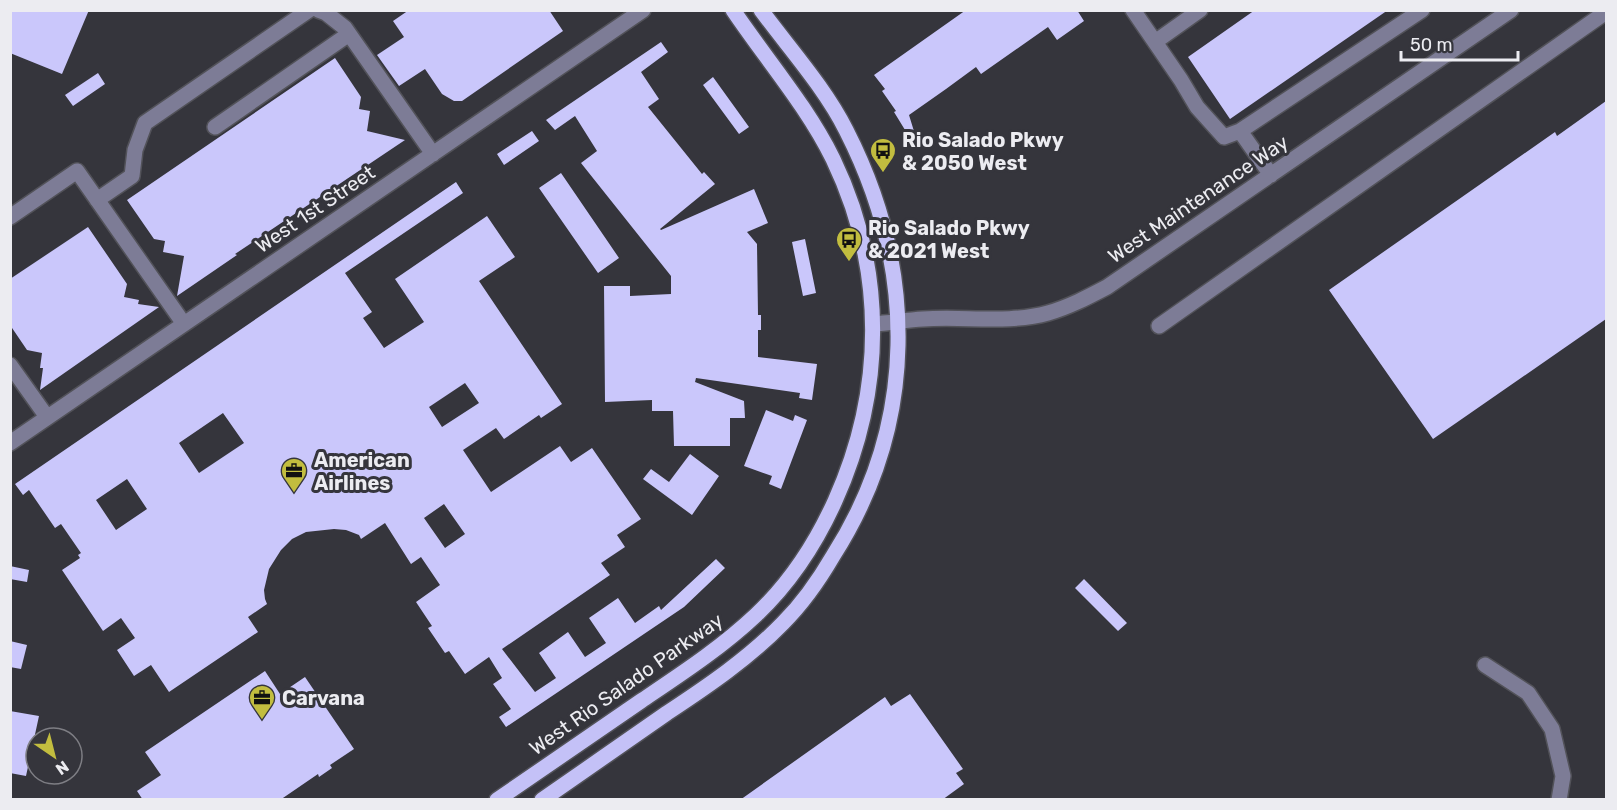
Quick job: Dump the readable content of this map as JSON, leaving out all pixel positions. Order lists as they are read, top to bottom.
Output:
{
  "streets": {
    "main road": ["West Rio Salado Parkway"],
    "street": ["West Maintenance Way", "West 1st Street"]
  },
  "crossings": [
    ["West Maintenance Way", "West Rio Salado Parkway"]
  ],
  "places": {
    "bus stop": ["Rio Salado Pkwy & 2050 West", "Rio Salado Pkwy & 2021 West"],
    "office": ["American Airlines", "Carvana"]
  },
  "scale_bar": "50 m",
  "north": "bottom right"
}
